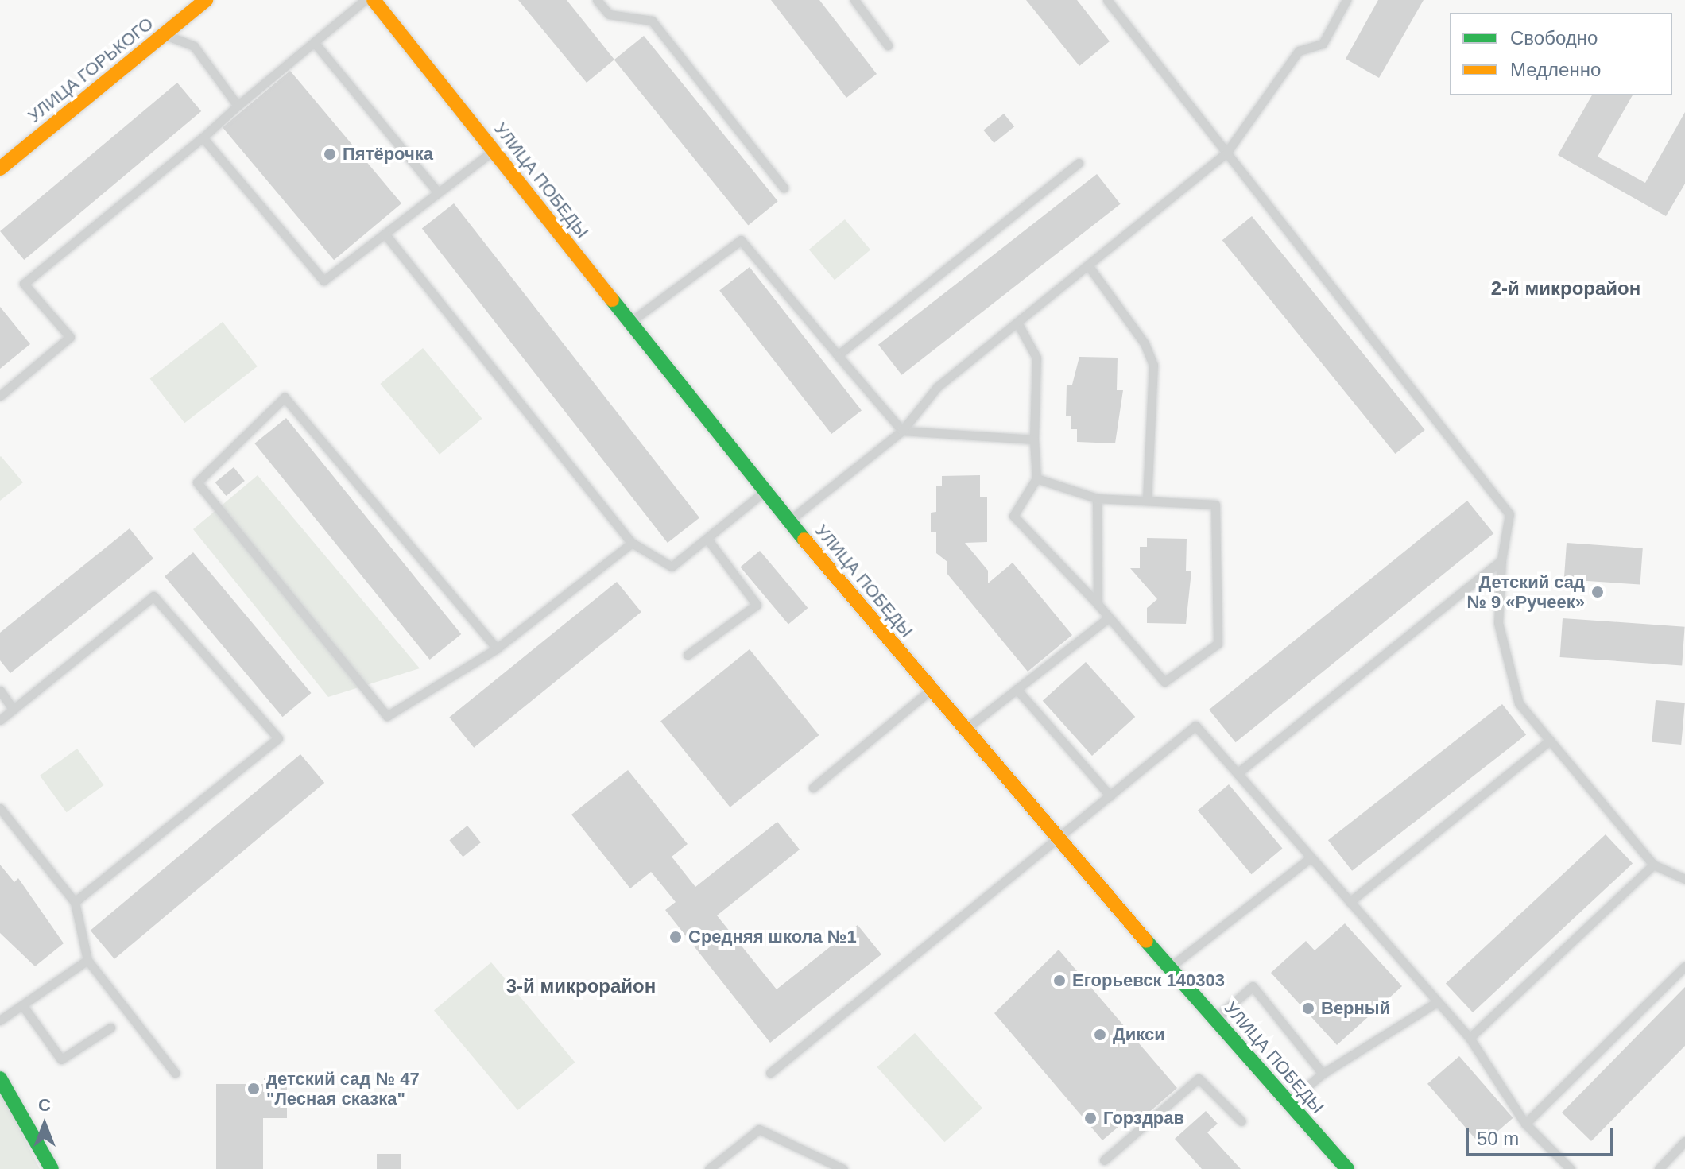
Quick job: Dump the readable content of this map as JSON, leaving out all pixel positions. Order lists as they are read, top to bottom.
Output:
{
  "streets": {
    "street": ["УЛИЦА ГОРЬКОГО", "УЛИЦА ПОБЕДЫ"]
  },
  "districts": ["2-й микрорайон", "3-й микрорайон"],
  "places": [
    "Пятёрочка",
    "Детский сад № 9 «Ручеек»",
    "Средняя школа №1",
    "Егорьевск 140303",
    "Верный",
    "Дикси",
    "детский сад № 47 \"Лесная сказка\"",
    "Горздрав"
  ],
  "legend": ["Свободно", "Медленно"],
  "scale_bar": "50 m",
  "north": "top"
}
